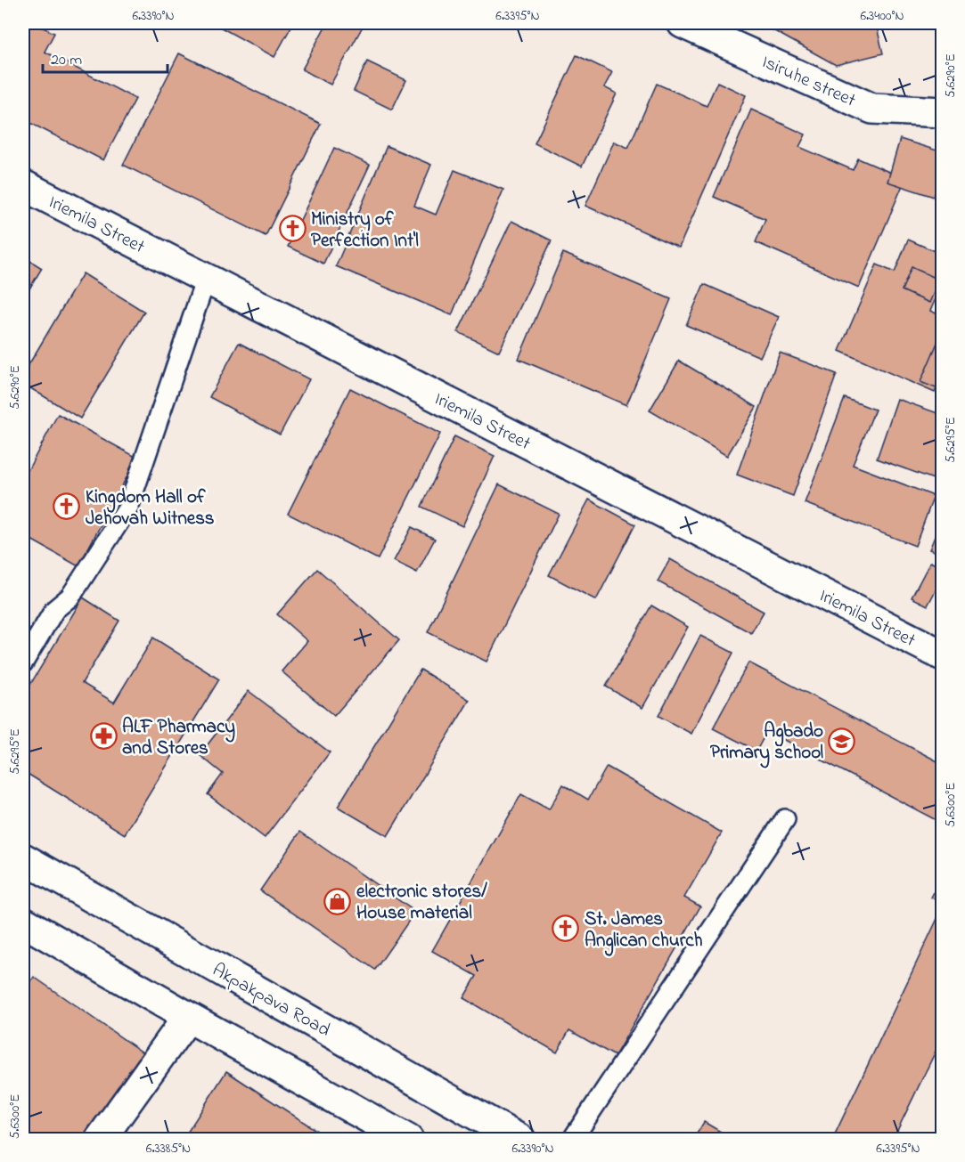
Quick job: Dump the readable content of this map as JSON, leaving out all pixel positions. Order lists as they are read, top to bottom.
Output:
{
  "streets": {
    "main road": ["Isiruhe street", "Iriemila Street", "Akpakpava Road"]
  },
  "places": {
    "church": ["Ministry of Perfection Int'l", "Kingdom Hall of Jehovah Witness", "St. James Anglican church"],
    "pharmacy": ["ALF Pharmacy and Stores"],
    "school or university": ["Agbado Primary school"],
    "shop": ["electronic stores/ House material"]
  },
  "scale_bar": "20 m",
  "coordinates": [
    "6.3390°N",
    "6.3395°N",
    "6.3400°N",
    "5.6290°E",
    "5.6295°E",
    "5.6300°E",
    "6.3385°N"
  ]
}
